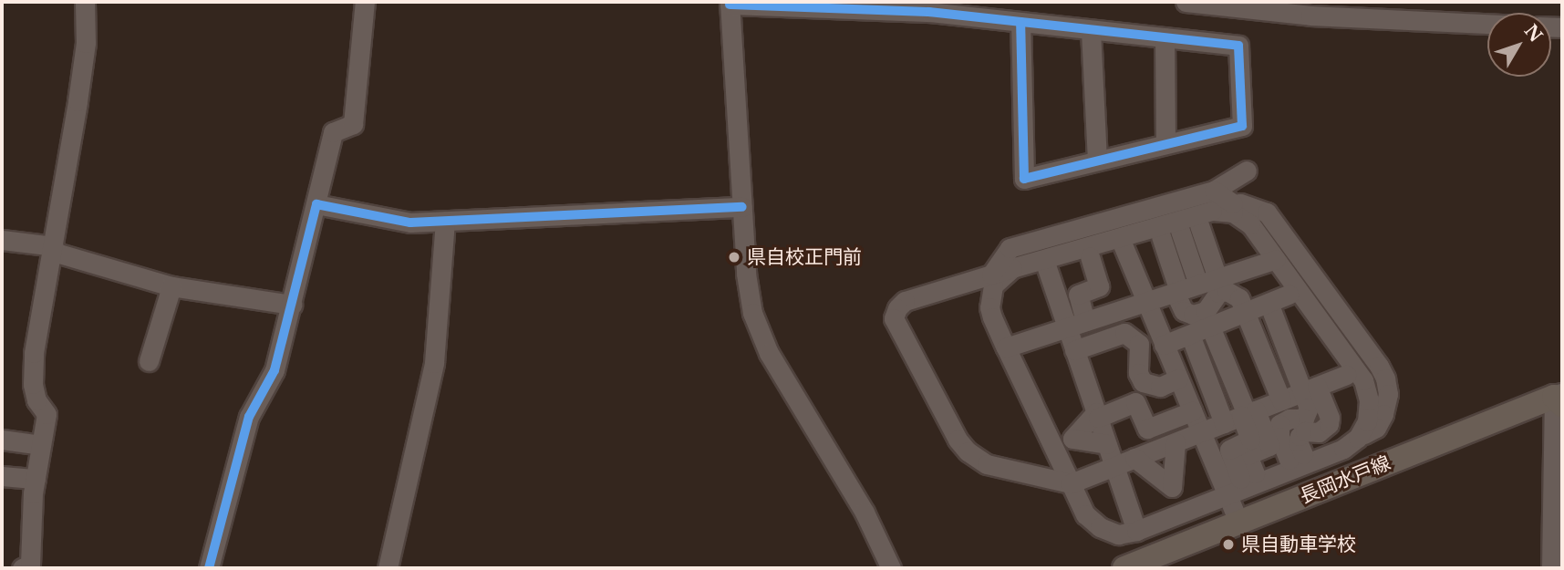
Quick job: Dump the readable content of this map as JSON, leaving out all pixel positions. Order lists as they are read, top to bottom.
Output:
{
  "streets": {
    "main road": ["長岡水戸線"]
  },
  "places": ["県自校正門前", "県自動車学校"],
  "north": "top right"
}
